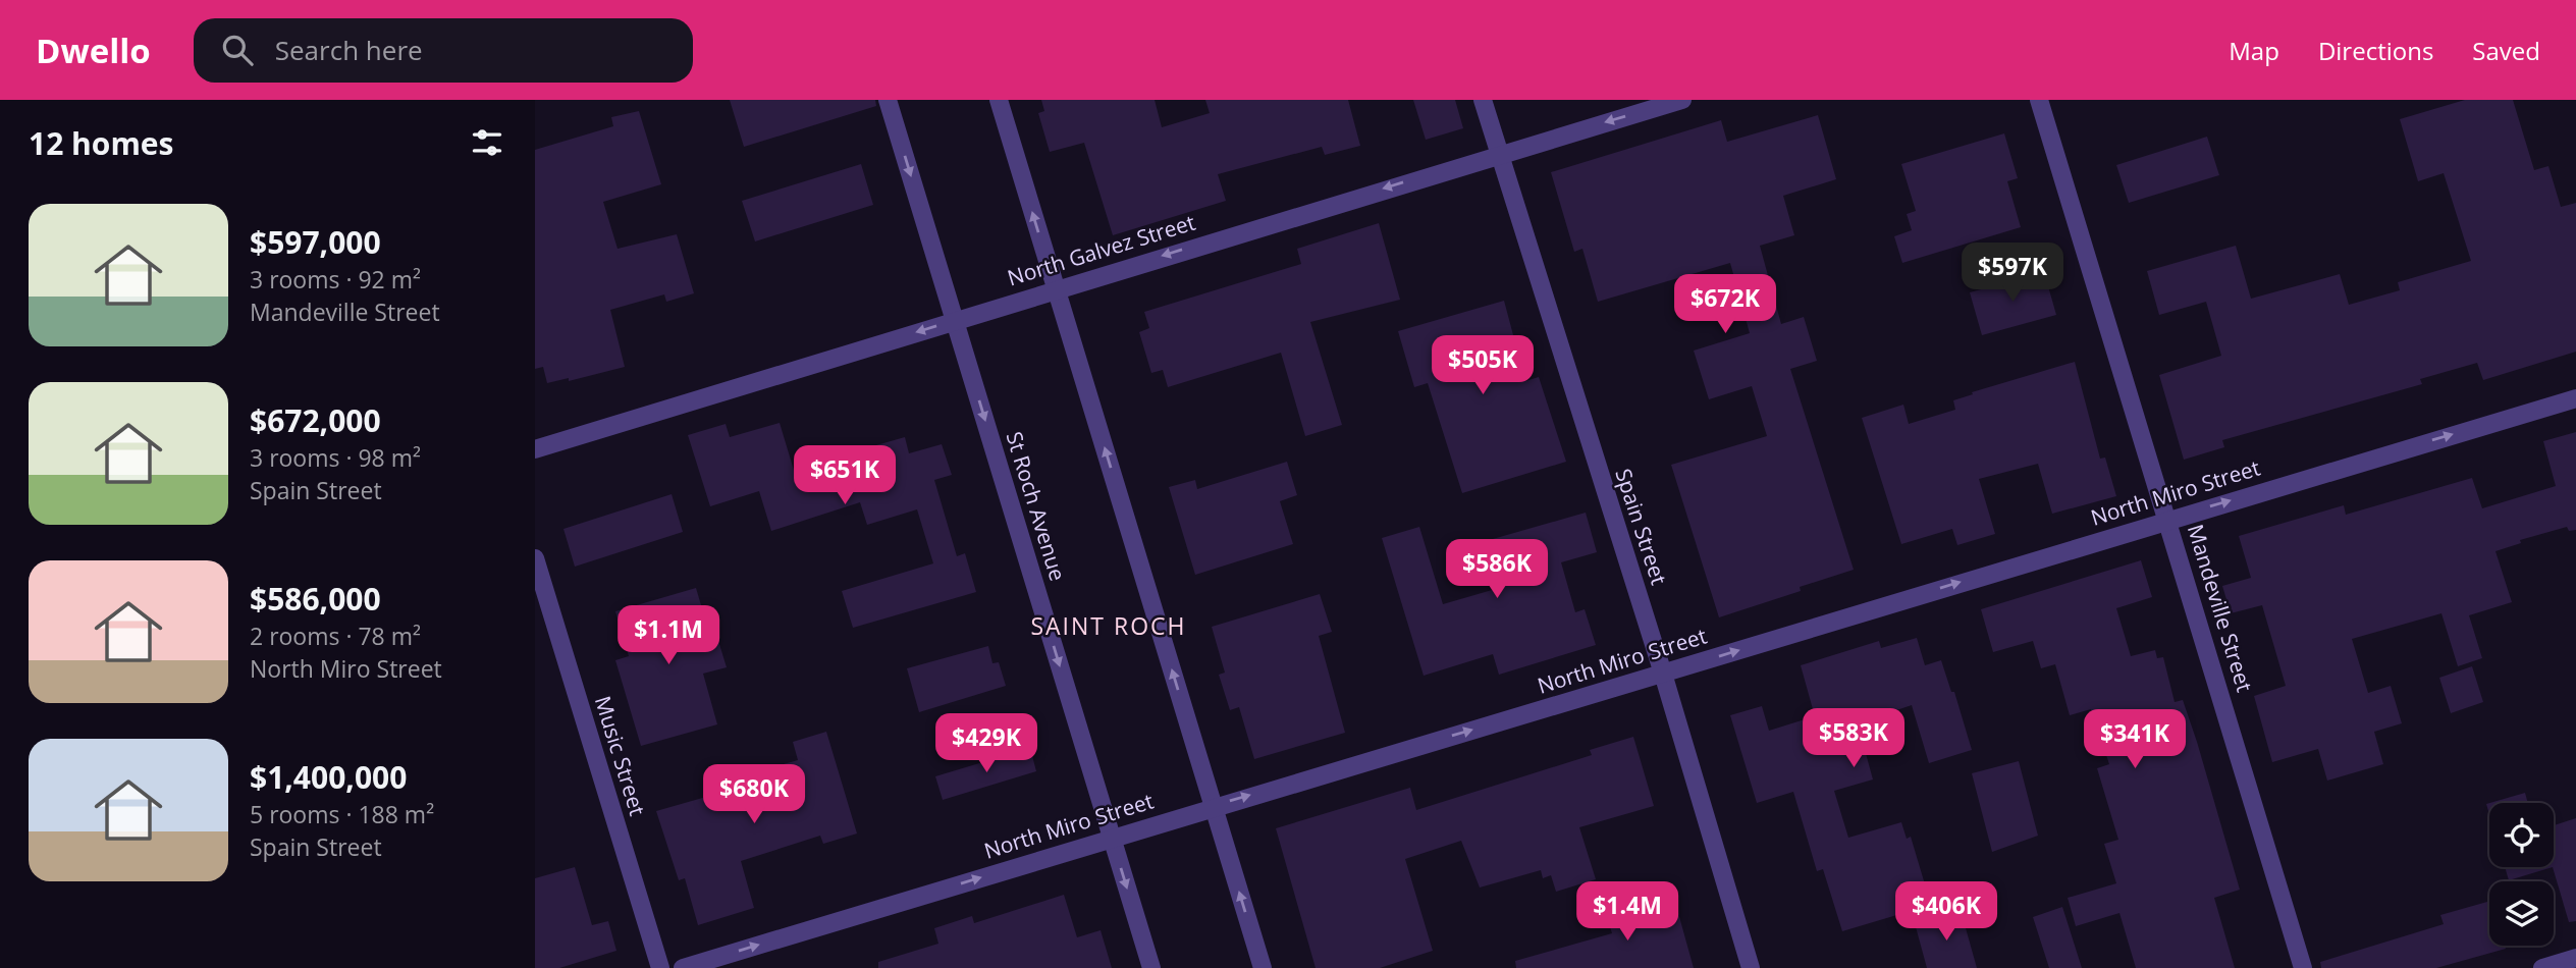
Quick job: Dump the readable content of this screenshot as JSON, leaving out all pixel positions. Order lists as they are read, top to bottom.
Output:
{
  "streets": {
    "street": [
      "North Galvez Street",
      "North Miro Street",
      "St Roch Avenue",
      "Spain Street",
      "Mandeville Street",
      "Music Street"
    ]
  },
  "crossings": [
    ["North Galvez Street", "St Roch Avenue"],
    ["North Galvez Street", "Spain Street"],
    ["North Miro Street", "St Roch Avenue"],
    ["North Miro Street", "Spain Street"],
    ["North Miro Street", "Mandeville Street"]
  ],
  "one_way": ["North Galvez Street", "North Miro Street"],
  "districts": ["SAINT ROCH"],
  "page": {
    "header": "Dwello",
    "search": "Search here",
    "nav": ["Map", "Directions", "Saved"],
    "heading": "12 homes",
    "list": [
      {
        "name": "$597,000",
        "note": "3 rooms · 92 m² · Mandeville Street"
      },
      {
        "name": "$672,000",
        "note": "3 rooms · 98 m² · Spain Street"
      },
      {
        "name": "$586,000",
        "note": "2 rooms · 78 m² · North Miro Street"
      },
      {
        "name": "$1,400,000",
        "note": "5 rooms · 188 m² · Spain Street"
      }
    ],
    "price": [
      "$597K",
      "$672K",
      "$505K",
      "$651K",
      "$586K",
      "$1.1M",
      "$583K",
      "$341K",
      "$429K",
      "$680K",
      "$1.4M",
      "$406K"
    ]
  }
}
